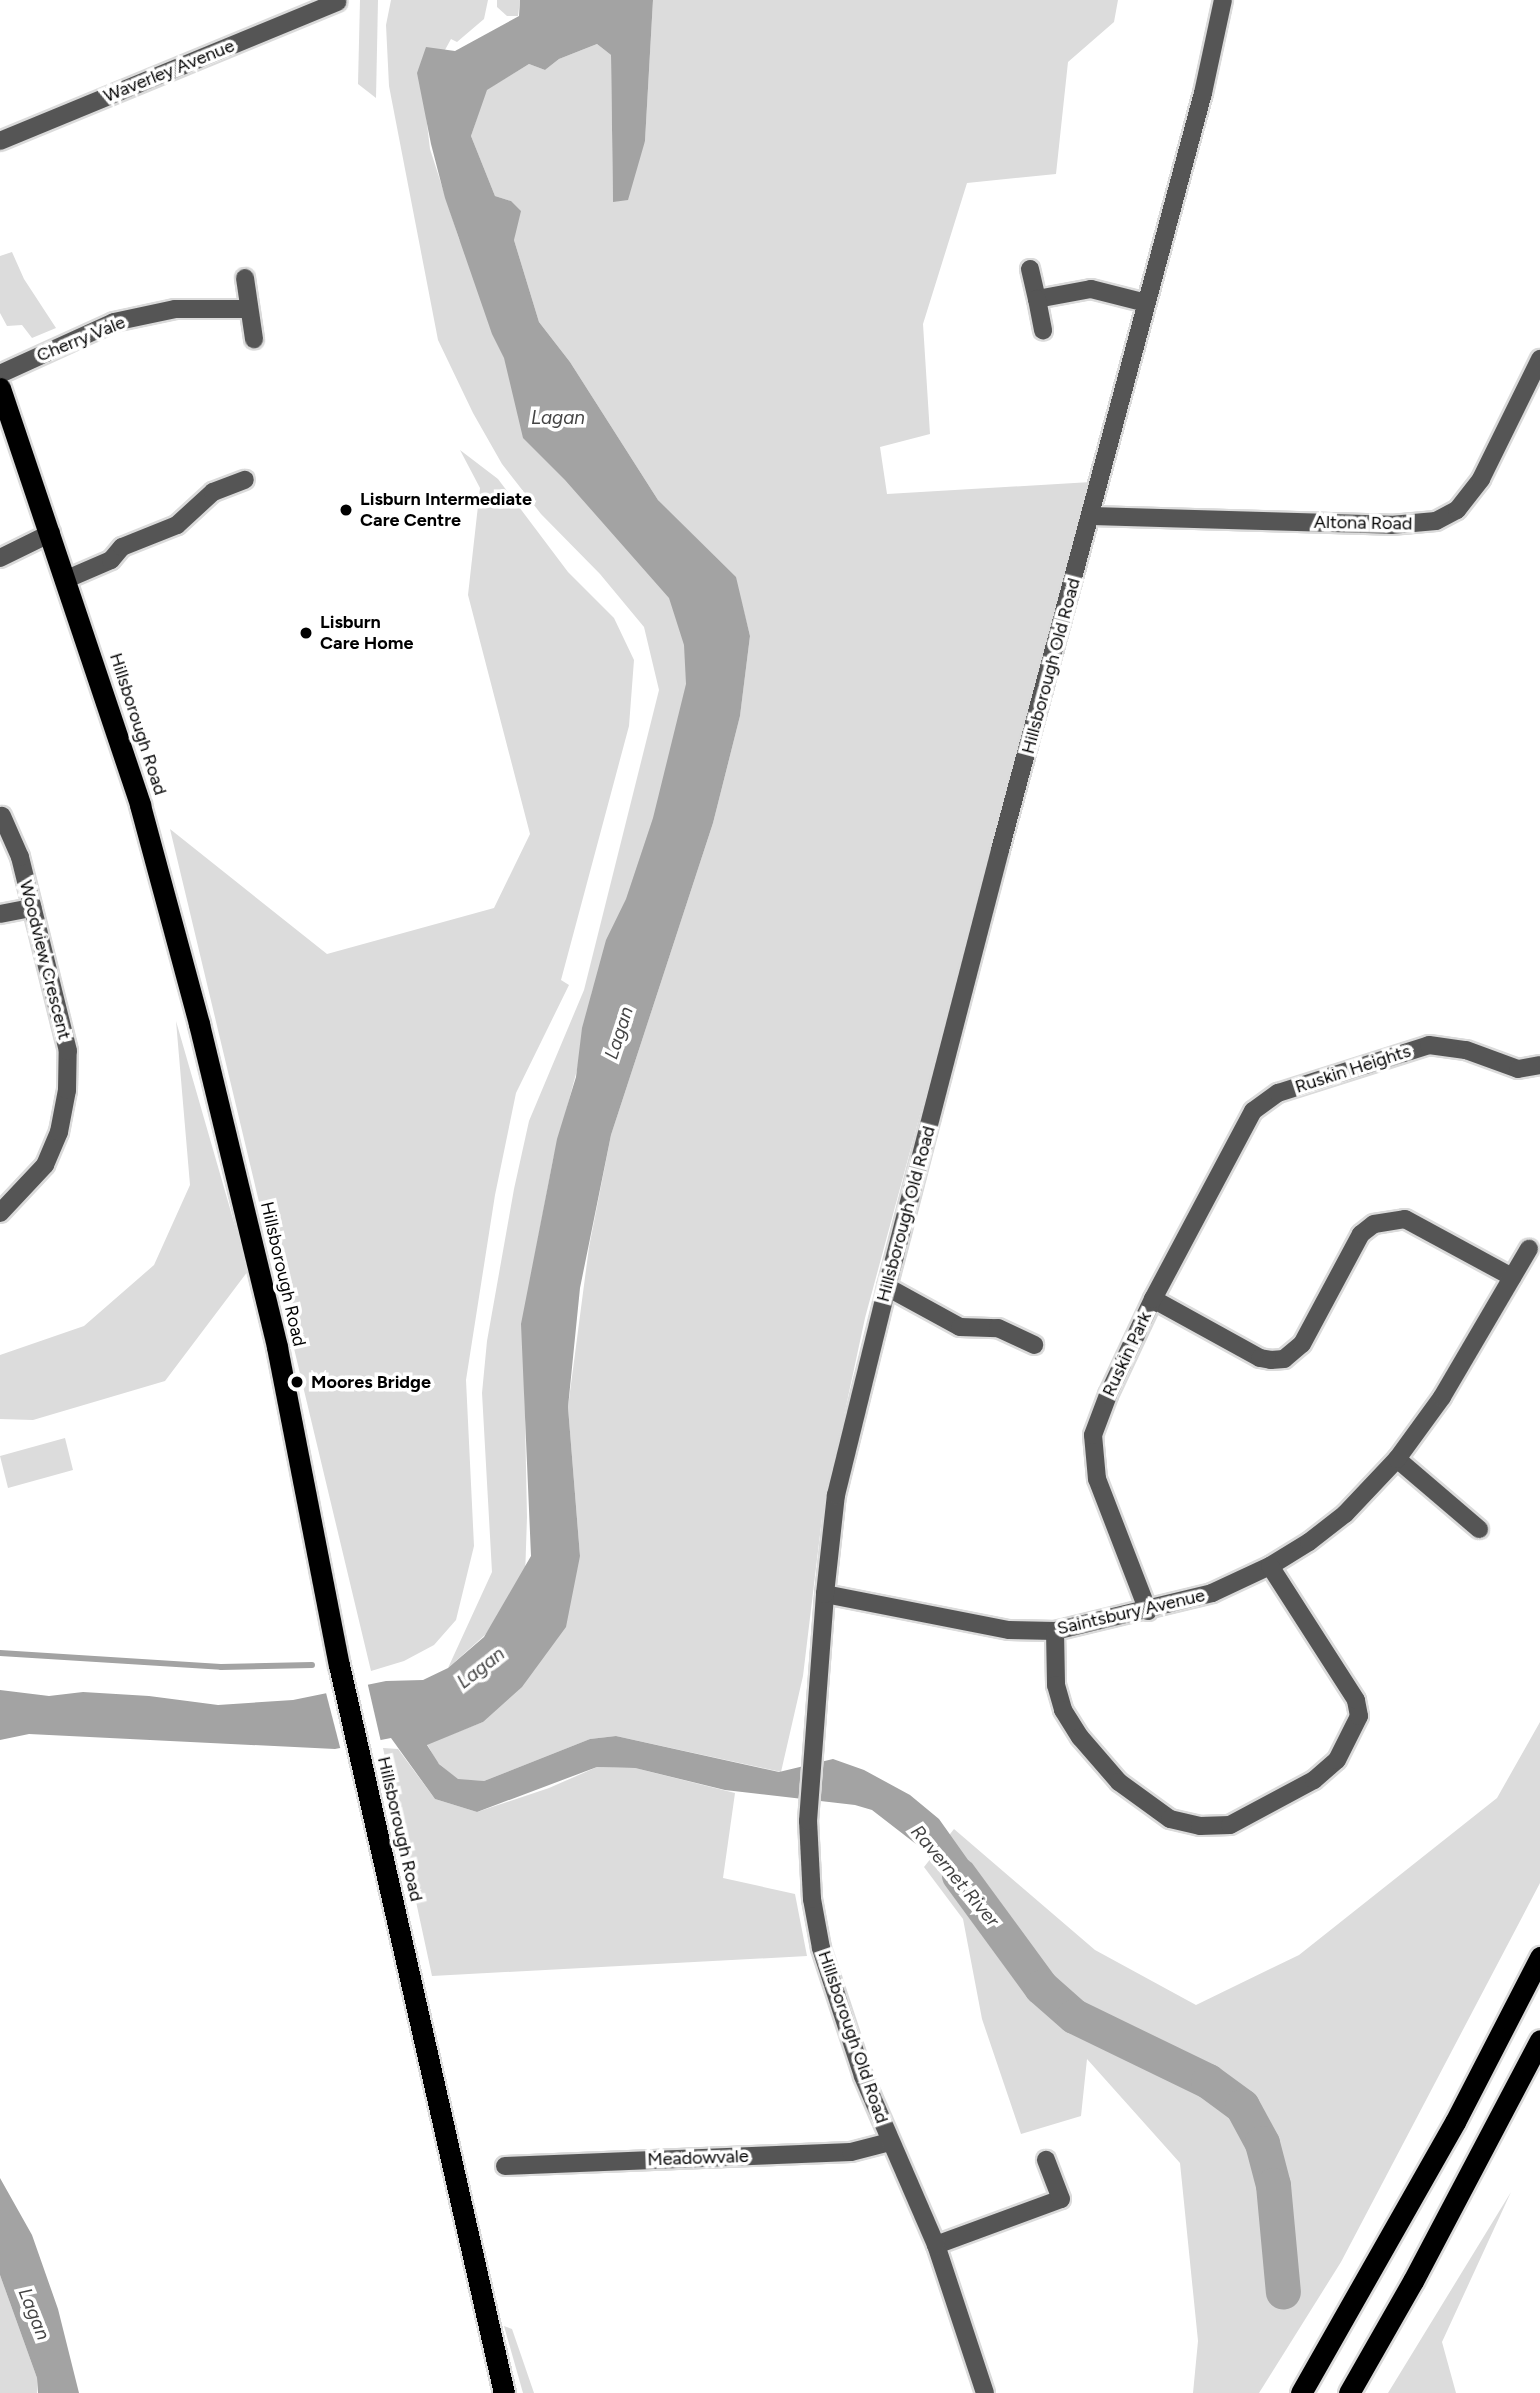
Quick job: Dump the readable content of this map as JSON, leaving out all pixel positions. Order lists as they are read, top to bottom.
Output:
{
  "streets": {
    "highway": ["Hillsborough Road"],
    "street": [
      "Waverley Avenue",
      "Cherry Vale",
      "Altona Road",
      "Hillsborough Old Road",
      "Woodview Crescent",
      "Ruskin Heights",
      "Ruskin Park",
      "Saintsbury Avenue",
      "Meadowvale"
    ]
  },
  "crossings": [
    ["Altona Road", "Hillsborough Old Road"],
    ["Hillsborough Old Road", "Saintsbury Avenue"],
    ["Hillsborough Old Road", "Meadowvale"],
    ["Ruskin Heights", "Ruskin Park"],
    ["Ruskin Park", "Saintsbury Avenue"]
  ],
  "water": ["Lagan", "Ravernet River"],
  "places": ["Lisburn Intermediate Care Centre", "Lisburn Care Home", "Moores Bridge"]
}
